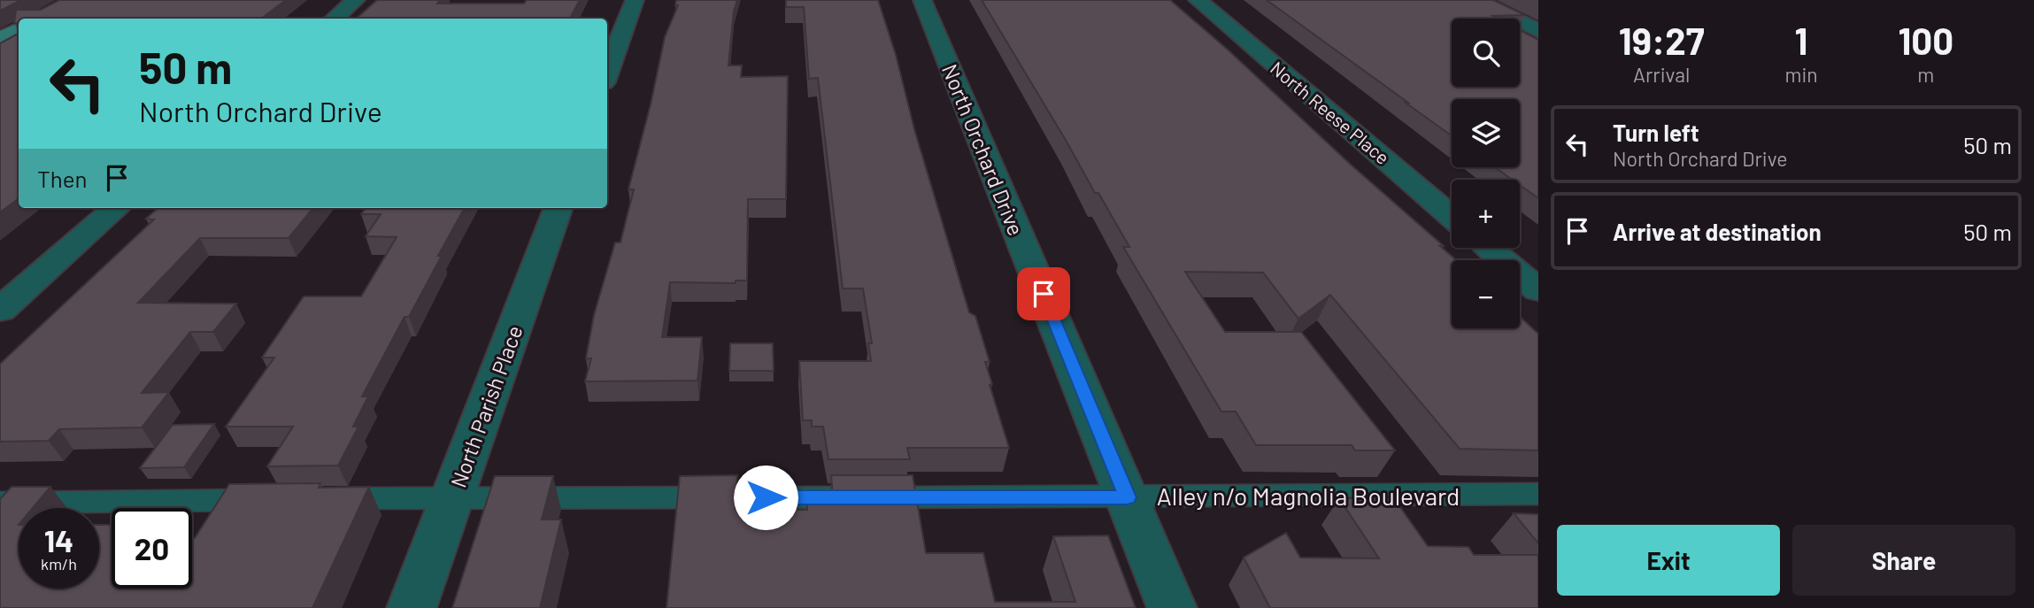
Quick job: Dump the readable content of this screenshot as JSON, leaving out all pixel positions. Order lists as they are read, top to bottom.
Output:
{
  "streets": {
    "street": ["North Reese Place", "North Orchard Drive", "North Parish Place"],
    "lane": ["Alley n/o Magnolia Boulevard"]
  },
  "crossings": [
    ["North Orchard Drive", "Alley n/o Magnolia Boulevard"],
    ["North Parish Place", "Alley n/o Magnolia Boulevard"]
  ],
  "page": {
    "eta": [
      "19:27",
      "Arrival",
      "1",
      "min",
      "100",
      "m"
    ],
    "map_buttons": ["+", "−"],
    "turn": ["50 m", "North Orchard Drive"],
    "list": [
      {
        "name": "Turn left",
        "note": "North Orchard Drive",
        "value": "50 m"
      },
      {
        "name": "Arrive at destination",
        "value": "50 m"
      }
    ],
    "then": "Then",
    "speed": "14 km/h",
    "limit": "20",
    "buttons": ["Exit", "Share"]
  }
}
